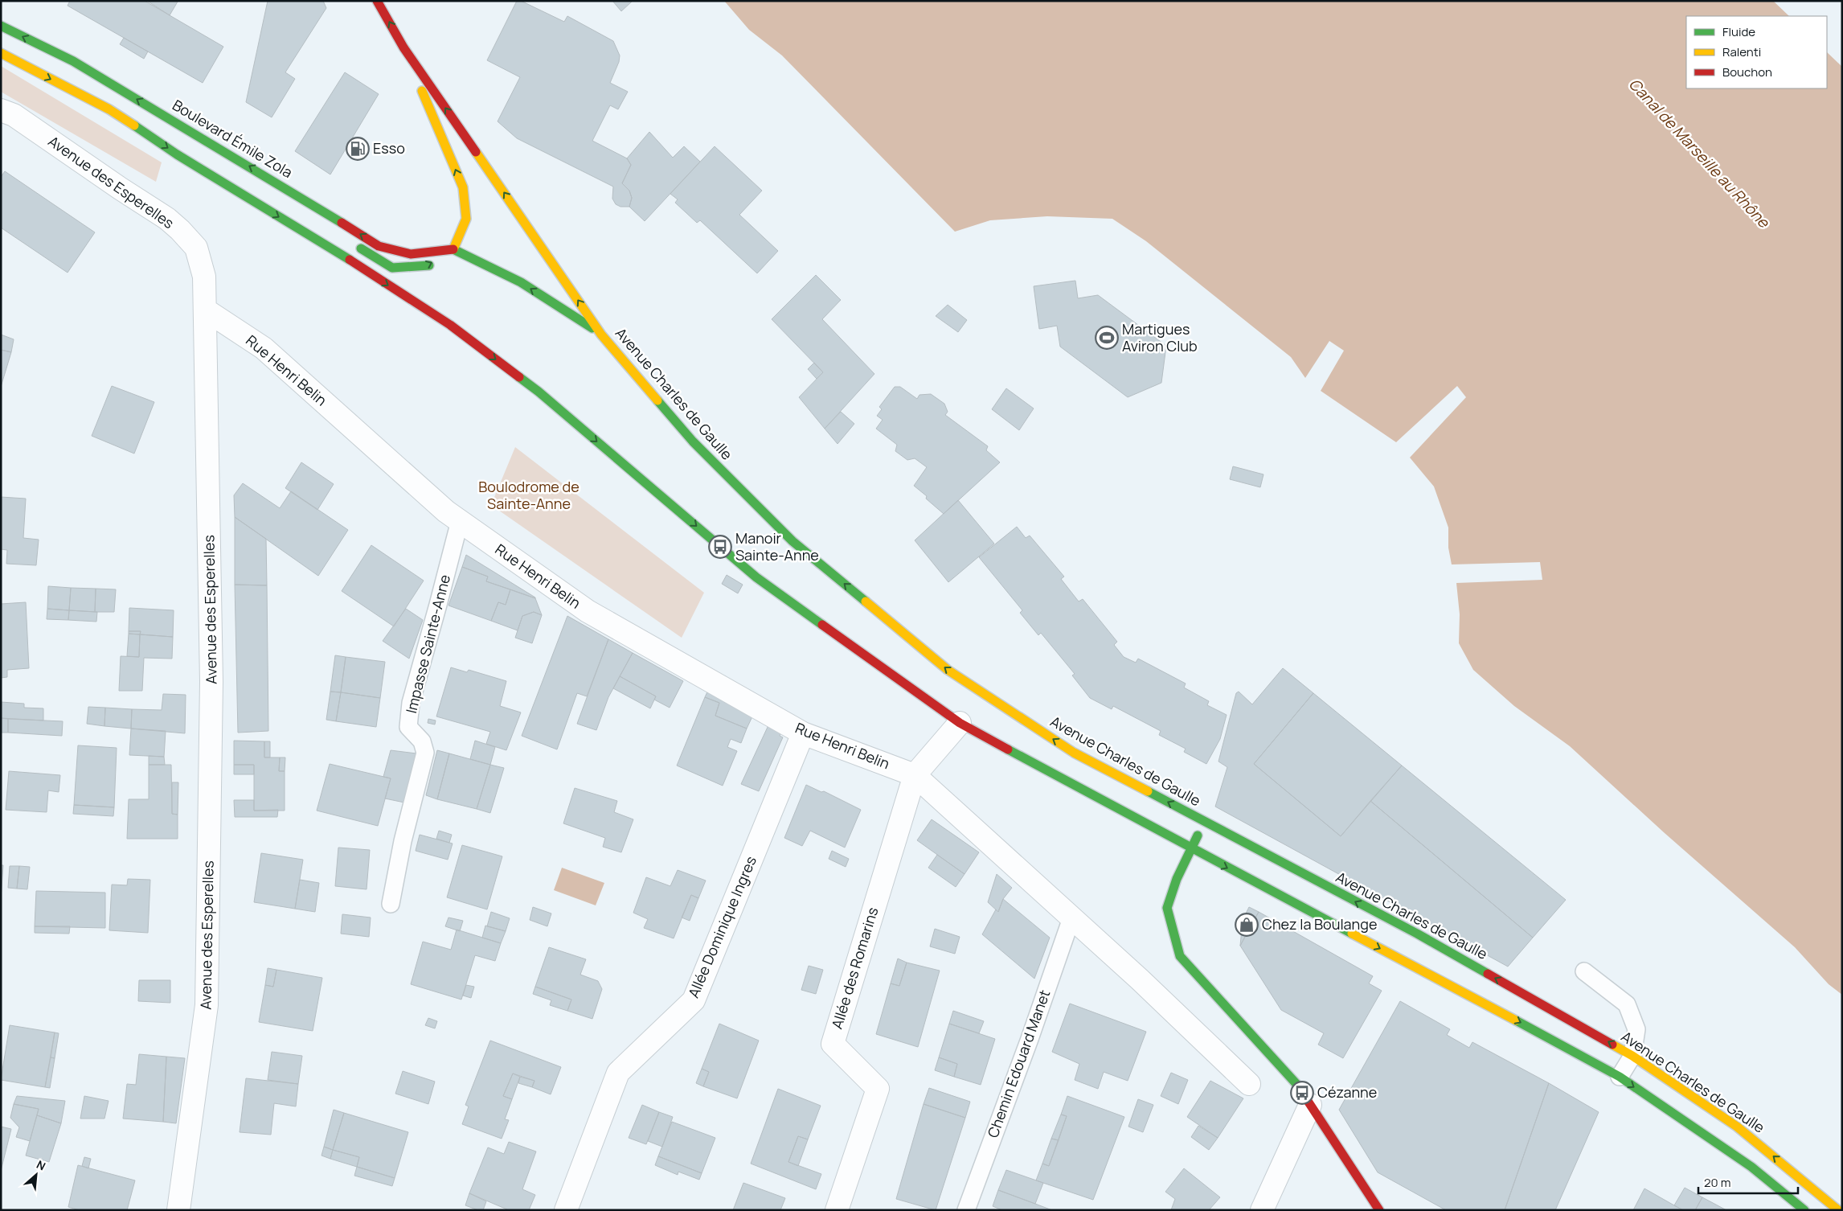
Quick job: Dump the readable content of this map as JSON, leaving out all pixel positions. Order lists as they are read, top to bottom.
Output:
{
  "streets": {
    "main road": ["Boulevard Émile Zola", "Avenue Charles de Gaulle"],
    "street": [
      "Avenue des Esperelles",
      "Rue Henri Belin",
      "Allée Dominique Ingres",
      "Allée des Romarins"
    ],
    "lane": ["Impasse Sainte-Anne", "Chemin Edouard Manet"]
  },
  "crossings": [
    ["Avenue des Esperelles", "Rue Henri Belin"],
    ["Rue Henri Belin", "Impasse Sainte-Anne"],
    ["Rue Henri Belin", "Allée Dominique Ingres"],
    ["Rue Henri Belin", "Allée des Romarins"]
  ],
  "water": ["Canal de Marseille au Rhône"],
  "parks": ["Boulodrome de Sainte-Anne"],
  "places": {
    "fuel station": ["Esso"],
    "sports": ["Martigues Aviron Club"],
    "bus stop": ["Manoir Sainte-Anne", "Cézanne"],
    "shop": ["Chez la Boulange"]
  },
  "legend": ["Fluide", "Ralenti", "Bouchon"],
  "scale_bar": "20 m",
  "north": "top right"
}
